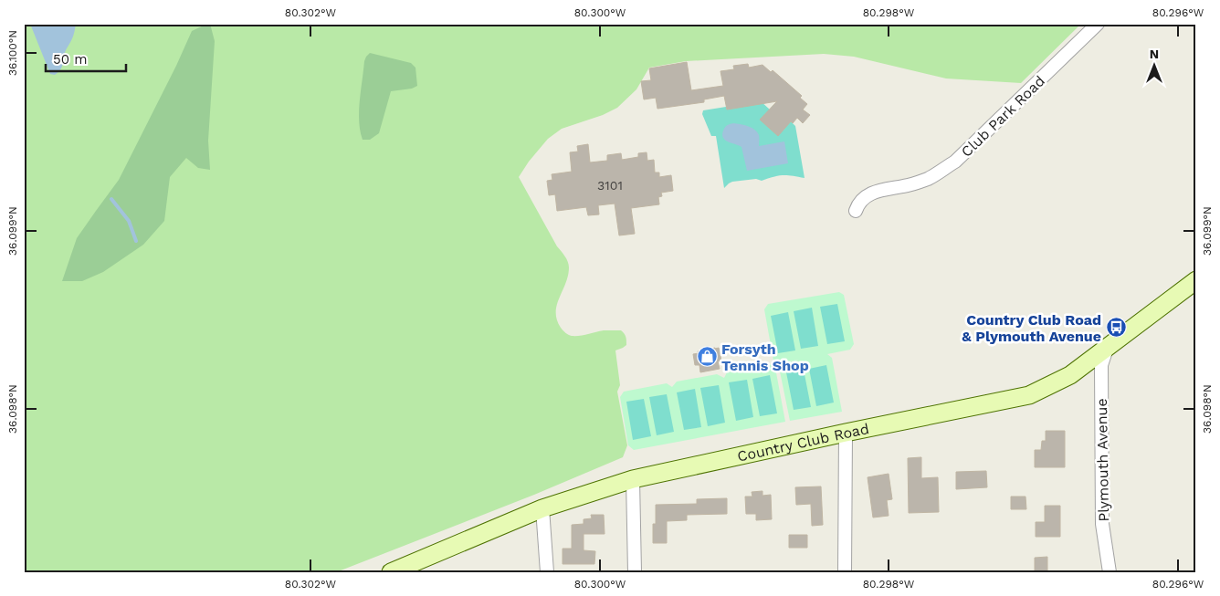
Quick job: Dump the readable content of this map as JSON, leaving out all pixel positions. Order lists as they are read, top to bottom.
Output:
{
  "streets": {
    "main road": ["Country Club Road"],
    "street": ["Club Park Road", "Plymouth Avenue"]
  },
  "crossings": [
    ["Country Club Road", "Plymouth Avenue"]
  ],
  "places": {
    "bus stop": ["Country Club Road & Plymouth Avenue"],
    "shop": ["Forsyth Tennis Shop"]
  },
  "house_numbers": ["3101"],
  "scale_bar": "50 m",
  "north": "top",
  "coordinates": [
    "80.302°W",
    "80.300°W",
    "80.298°W",
    "80.296°W",
    "36.100°N",
    "36.099°N",
    "36.098°N"
  ]
}
